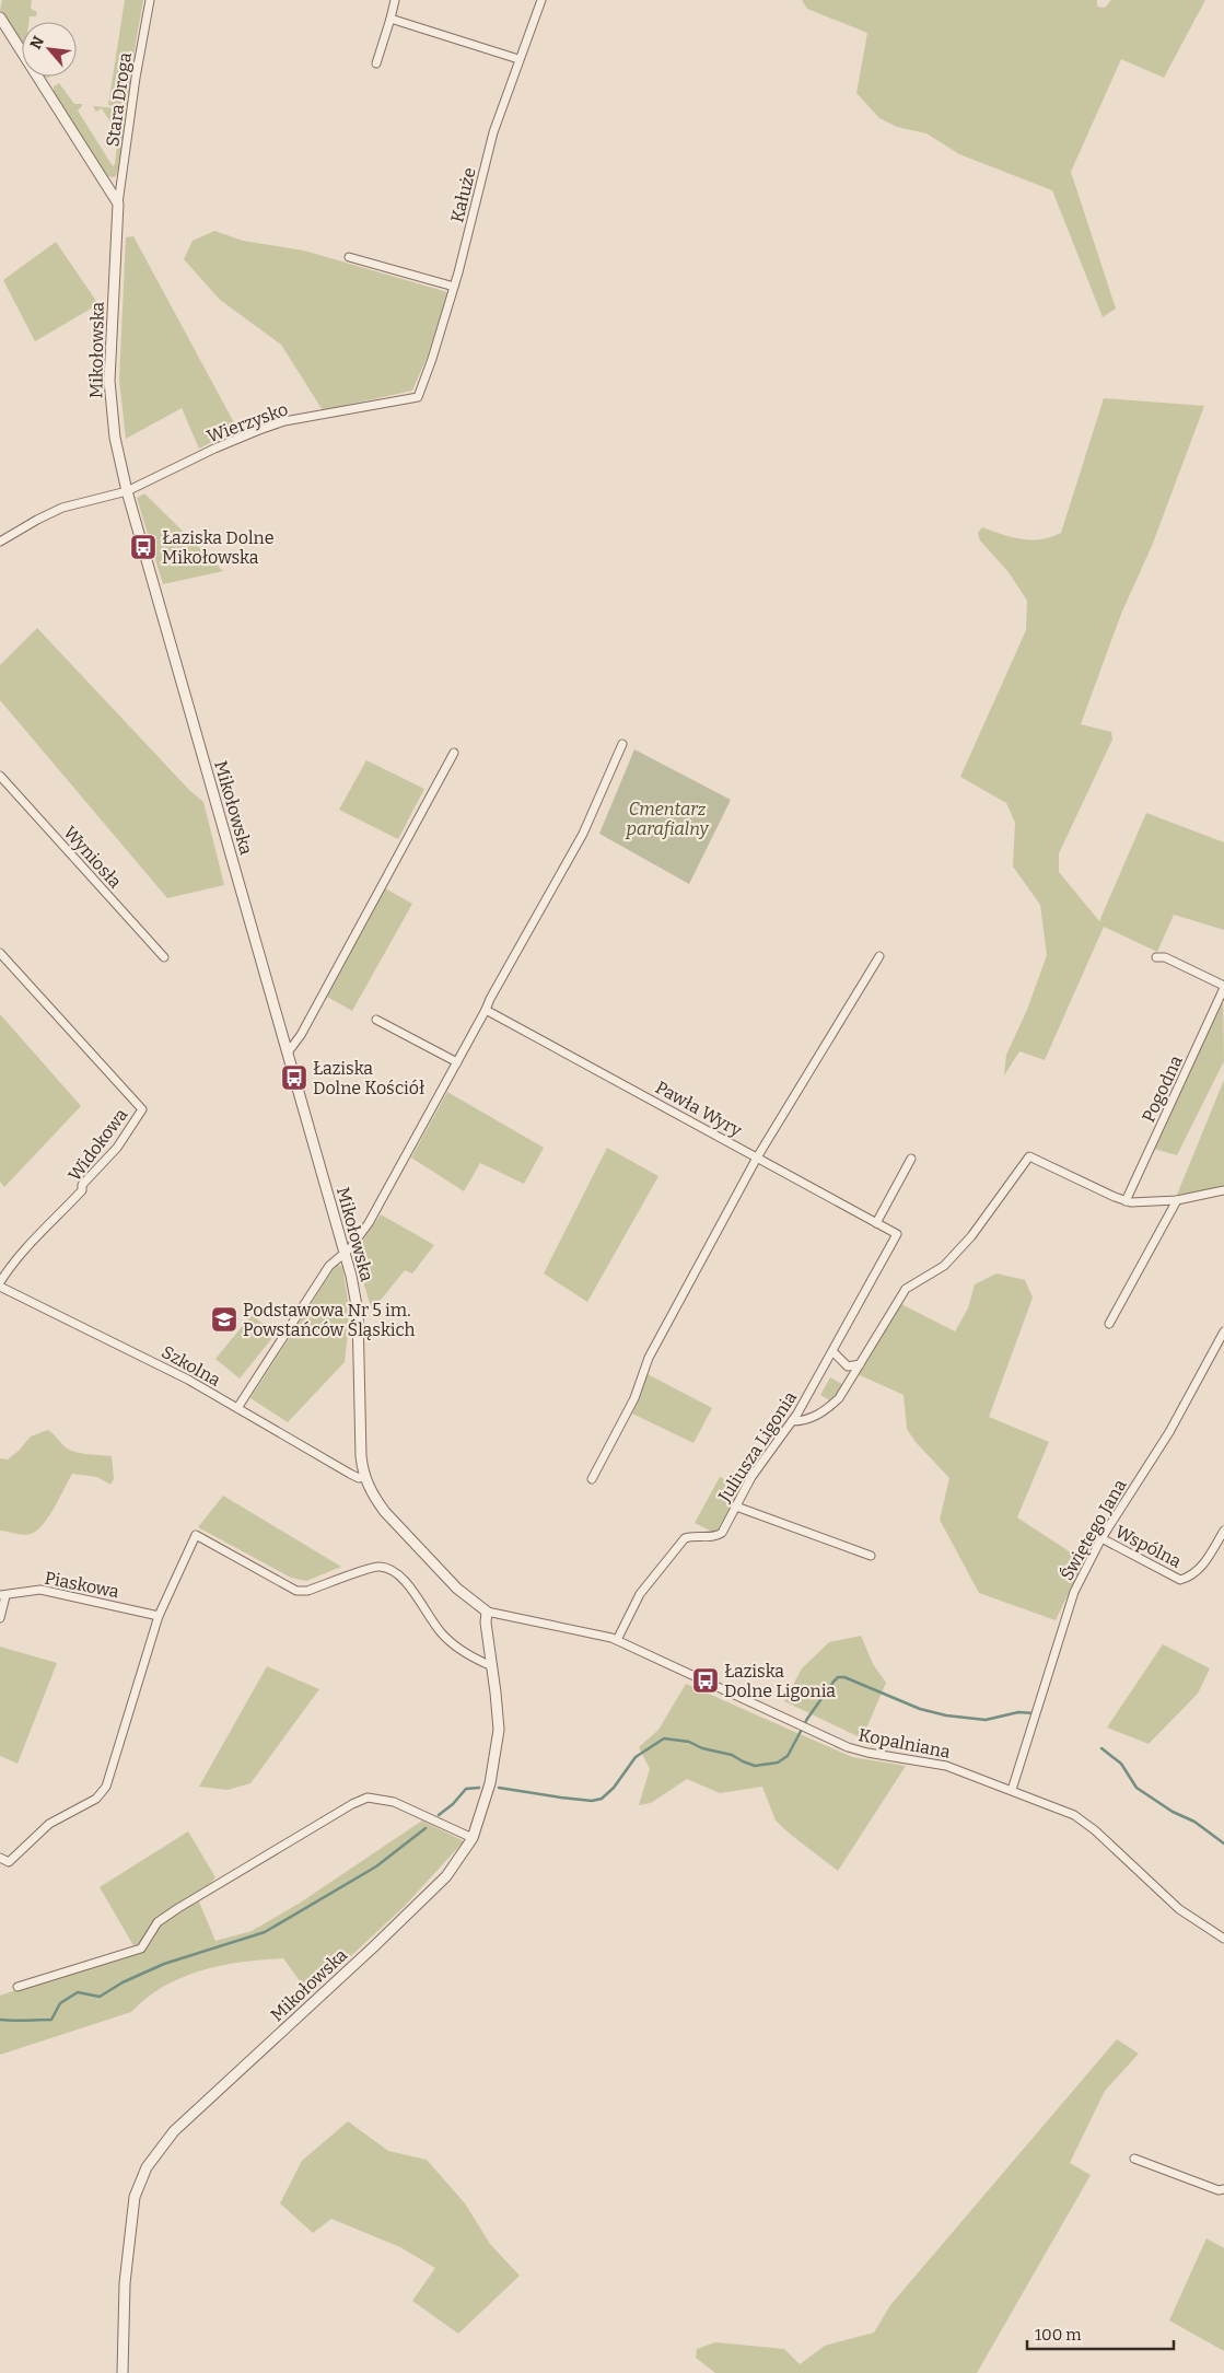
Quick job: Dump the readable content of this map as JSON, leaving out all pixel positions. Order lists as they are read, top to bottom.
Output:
{
  "streets": {
    "street": [
      "Stara Droga",
      "Kałuże",
      "Mikołowska",
      "Wierzysko",
      "Wyniosła",
      "Pogodna",
      "Pawła Wyry",
      "Widokowa",
      "Szkolna",
      "Juliusza Ligonia",
      "Świętego Jana",
      "Wspólna",
      "Piaskowa",
      "Kopalniana"
    ]
  },
  "crossings": [
    ["Stara Droga", "Mikołowska"],
    ["Kałuże", "Wierzysko"],
    ["Mikołowska", "Wierzysko"],
    ["Mikołowska", "Szkolna"],
    ["Mikołowska", "Kopalniana"],
    ["Pawła Wyry", "Juliusza Ligonia"],
    ["Widokowa", "Szkolna"],
    ["Juliusza Ligonia", "Kopalniana"],
    ["Świętego Jana", "Wspólna"],
    ["Świętego Jana", "Kopalniana"]
  ],
  "parks": ["Cmentarz parafialny"],
  "places": {
    "bus stop": ["Łaziska Dolne Mikołowska", "Łaziska Dolne Kościół", "Łaziska Dolne Ligonia"],
    "school or university": ["Podstawowa Nr 5 im. Powstańców Śląskich"]
  },
  "scale_bar": "100 m",
  "north": "top left"
}
